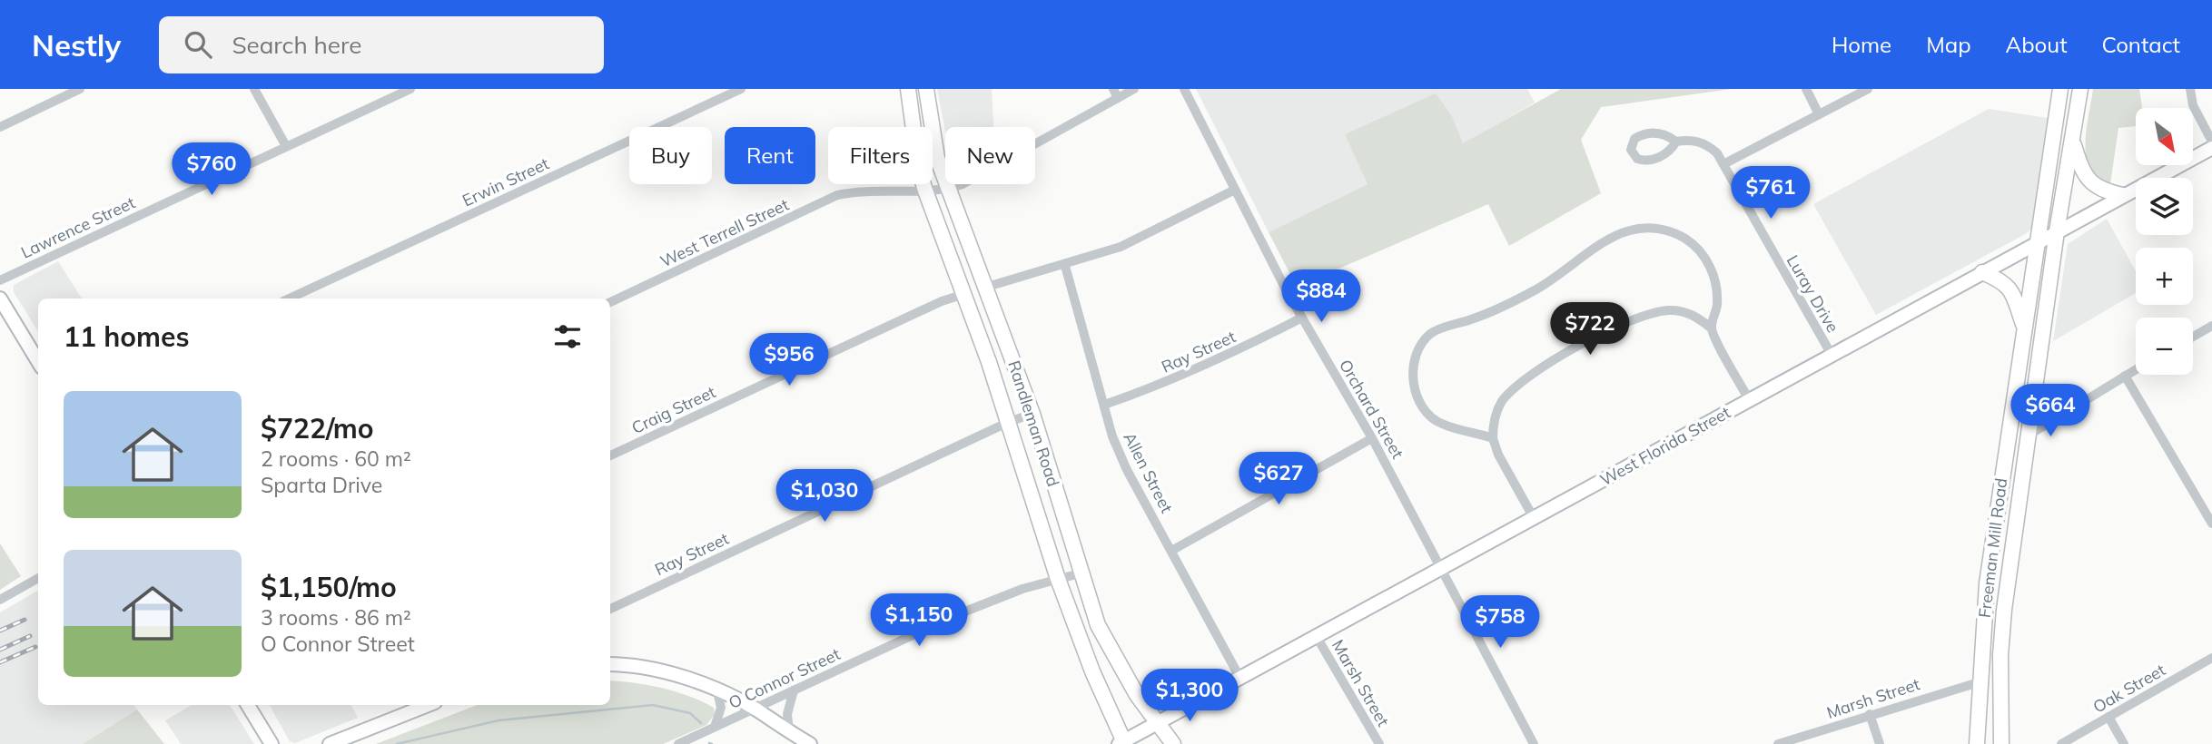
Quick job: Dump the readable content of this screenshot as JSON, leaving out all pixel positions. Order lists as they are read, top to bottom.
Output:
{
  "streets": {
    "main road": ["Randleman Road", "West Florida Street", "Freeman Mill Road"],
    "street": [
      "Erwin Street",
      "Lawrence Street",
      "West Terrell Street",
      "Luray Drive",
      "Ray Street",
      "Orchard Street",
      "Craig Street",
      "Allen Street",
      "O Connor Street",
      "Marsh Street",
      "Oak Street"
    ]
  },
  "crossings": [
    ["West Terrell Street", "Randleman Road"],
    ["Luray Drive", "West Florida Street"],
    ["Ray Street", "Orchard Street"],
    ["Ray Street", "Randleman Road"],
    ["Ray Street", "Allen Street"],
    ["Orchard Street", "West Florida Street"],
    ["Craig Street", "Randleman Road"],
    ["Randleman Road", "West Florida Street"],
    ["Randleman Road", "O Connor Street"],
    ["West Florida Street", "Allen Street"],
    ["West Florida Street", "Freeman Mill Road"],
    ["West Florida Street", "Marsh Street"],
    ["Freeman Mill Road", "Marsh Street"]
  ],
  "north": "bottom right",
  "page": {
    "header": "Nestly",
    "search": "Search here",
    "nav": [
      "Home",
      "Map",
      "About",
      "Contact"
    ],
    "map_buttons": ["+", "−"],
    "chip": [
      "Buy",
      "Rent",
      "Filters",
      "New"
    ],
    "price": [
      "$760",
      "$761",
      "$884",
      "$722",
      "$956",
      "$664",
      "$627",
      "$1,030",
      "$1,150",
      "$758",
      "$1,300"
    ],
    "heading": "11 homes",
    "list": [
      {
        "name": "$722/mo",
        "note": "2 rooms · 60 m² · Sparta Drive"
      },
      {
        "name": "$1,150/mo",
        "note": "3 rooms · 86 m² · O Connor Street"
      }
    ]
  }
}
